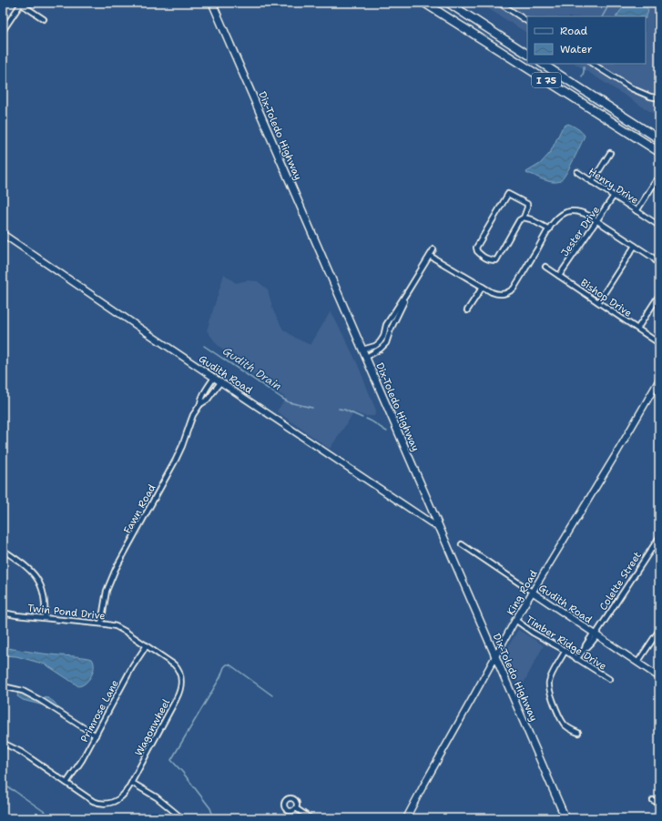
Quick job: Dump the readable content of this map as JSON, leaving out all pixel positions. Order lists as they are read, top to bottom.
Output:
{
  "streets": {
    "highway": ["I 75"],
    "main road": ["Dix-Toledo Highway"],
    "street": [
      "Henry Drive",
      "Jester Drive",
      "Bishop Drive",
      "Gudith Road",
      "Fawn Road",
      "Colette Street",
      "King Road",
      "Twin Pond Drive",
      "Timber Ridge Drive",
      "Primrose Lane",
      "Wagonwheel"
    ]
  },
  "crossings": [
    ["Dix-Toledo Highway", "Gudith Road"],
    ["Dix-Toledo Highway", "King Road"],
    ["Henry Drive", "Jester Drive"],
    ["Jester Drive", "Bishop Drive"],
    ["Gudith Road", "Fawn Road"],
    ["Gudith Road", "Colette Street"],
    ["Gudith Road", "King Road"],
    ["Fawn Road", "Twin Pond Drive"],
    ["Colette Street", "Timber Ridge Drive"],
    ["King Road", "Timber Ridge Drive"],
    ["Twin Pond Drive", "Primrose Lane"],
    ["Twin Pond Drive", "Wagonwheel"],
    ["Primrose Lane", "Wagonwheel"]
  ],
  "water": ["Gudith Drain"],
  "legend": ["Road", "Water"]
}
